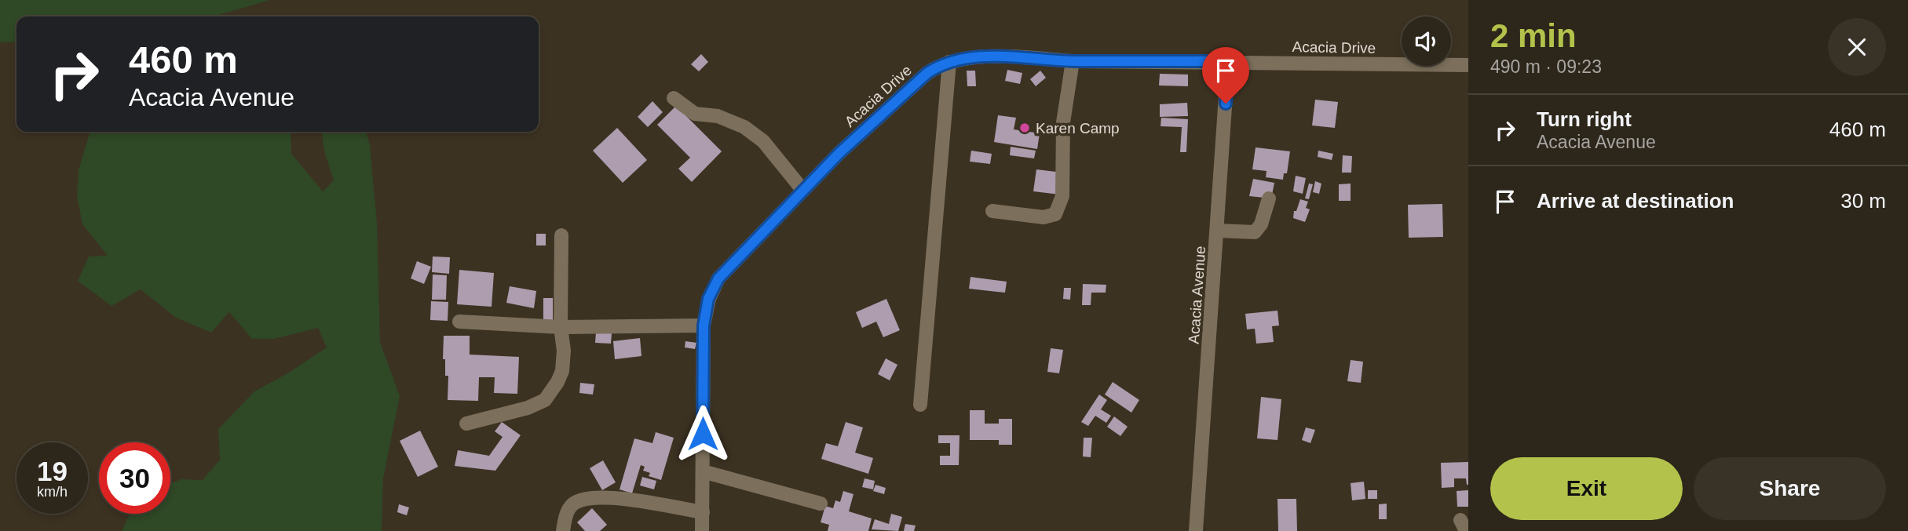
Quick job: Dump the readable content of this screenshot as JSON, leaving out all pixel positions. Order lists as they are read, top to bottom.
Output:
{
  "streets": {
    "street": ["Acacia Drive", "Acacia Avenue"]
  },
  "crossings": [
    ["Acacia Drive", "Acacia Avenue"]
  ],
  "places": ["Karen Camp"],
  "page": {
    "heading": ["2 min", "490 m · 09:23"],
    "turn": ["460 m", "Acacia Avenue"],
    "list": [
      {
        "name": "Turn right",
        "note": "Acacia Avenue",
        "value": "460 m"
      },
      {
        "name": "Arrive at destination",
        "value": "30 m"
      }
    ],
    "speed": "19 km/h",
    "limit": "30",
    "buttons": ["Exit", "Share"]
  }
}
